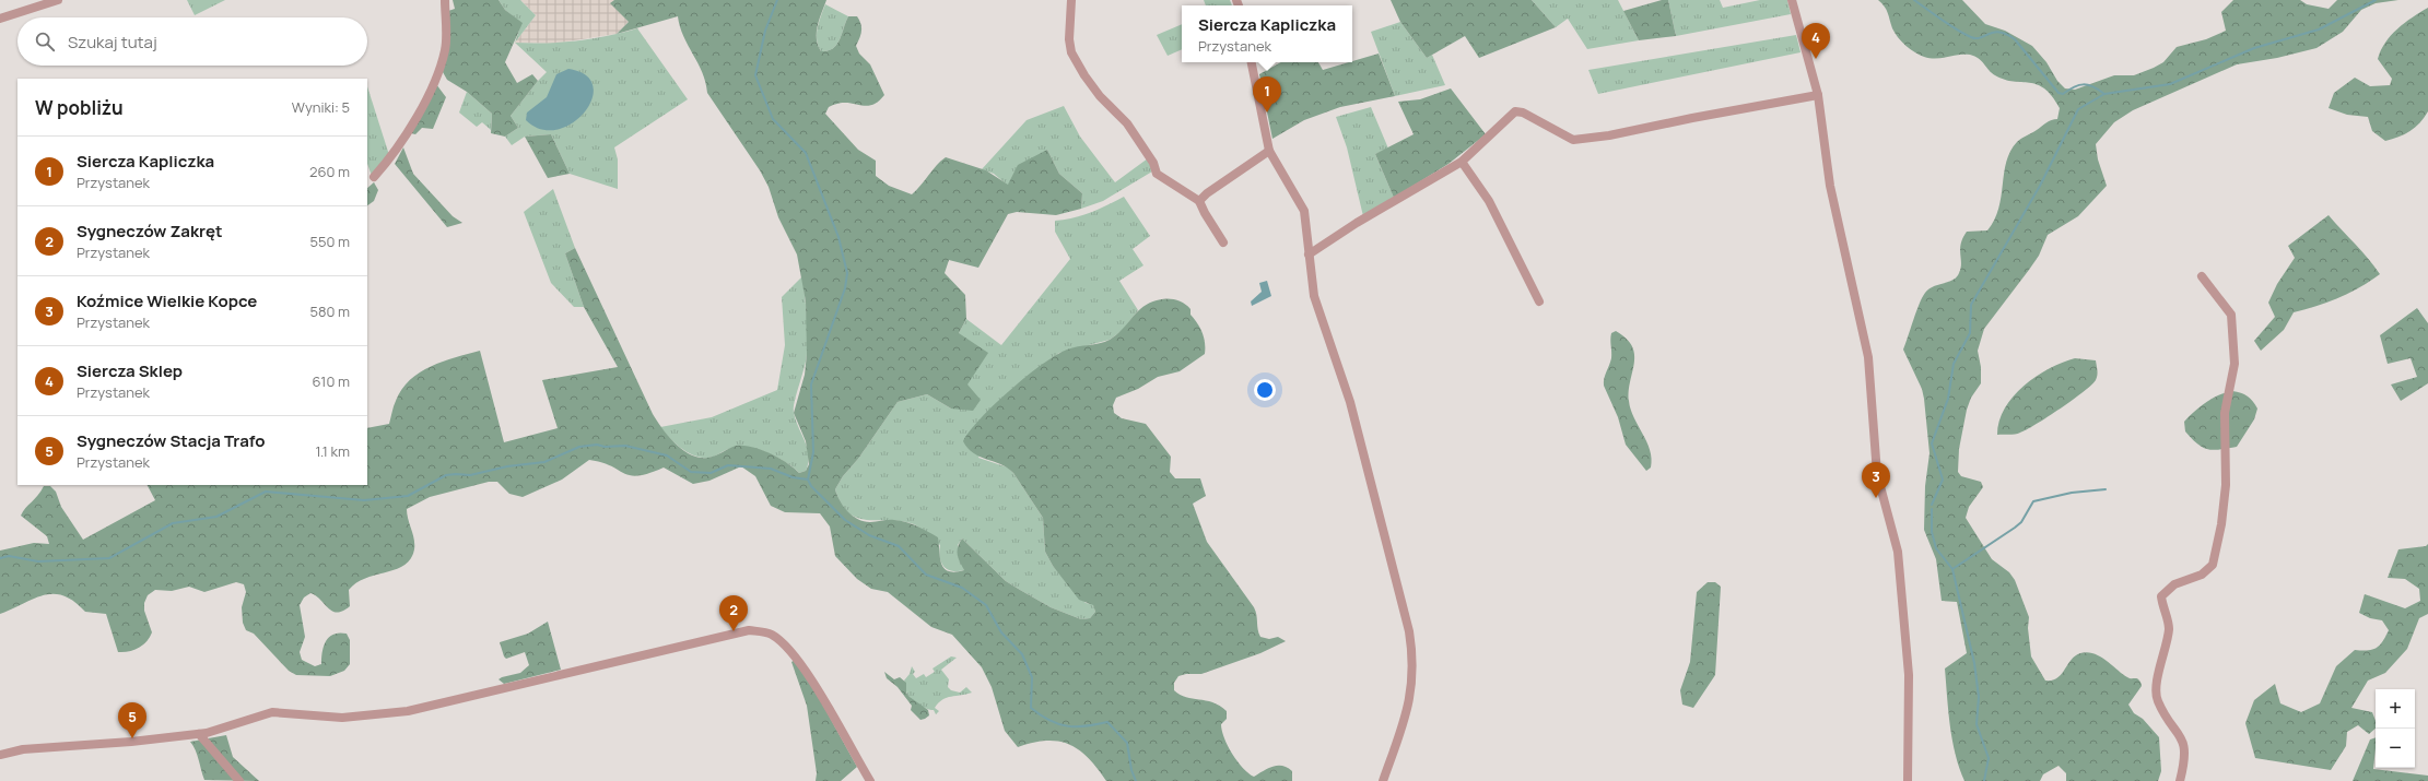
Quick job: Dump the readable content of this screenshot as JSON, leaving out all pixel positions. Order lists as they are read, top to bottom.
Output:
{
  "page": {
    "popup": ["Siercza Kapliczka", "Przystanek"],
    "search": "Szukaj tutaj",
    "pins": [
      "4",
      "1",
      "3",
      "2",
      "5"
    ],
    "heading": ["W pobliżu", "Wyniki: 5"],
    "list": [
      {
        "mark": "1",
        "name": "Siercza Kapliczka",
        "note": "Przystanek",
        "value": "260 m"
      },
      {
        "mark": "2",
        "name": "Sygneczów Zakręt",
        "note": "Przystanek",
        "value": "550 m"
      },
      {
        "mark": "3",
        "name": "Koźmice Wielkie Kopce",
        "note": "Przystanek",
        "value": "580 m"
      },
      {
        "mark": "4",
        "name": "Siercza Sklep",
        "note": "Przystanek",
        "value": "610 m"
      },
      {
        "mark": "5",
        "name": "Sygneczów Stacja Trafo",
        "note": "Przystanek",
        "value": "1.1 km"
      }
    ],
    "map_buttons": ["+", "−"]
  }
}
